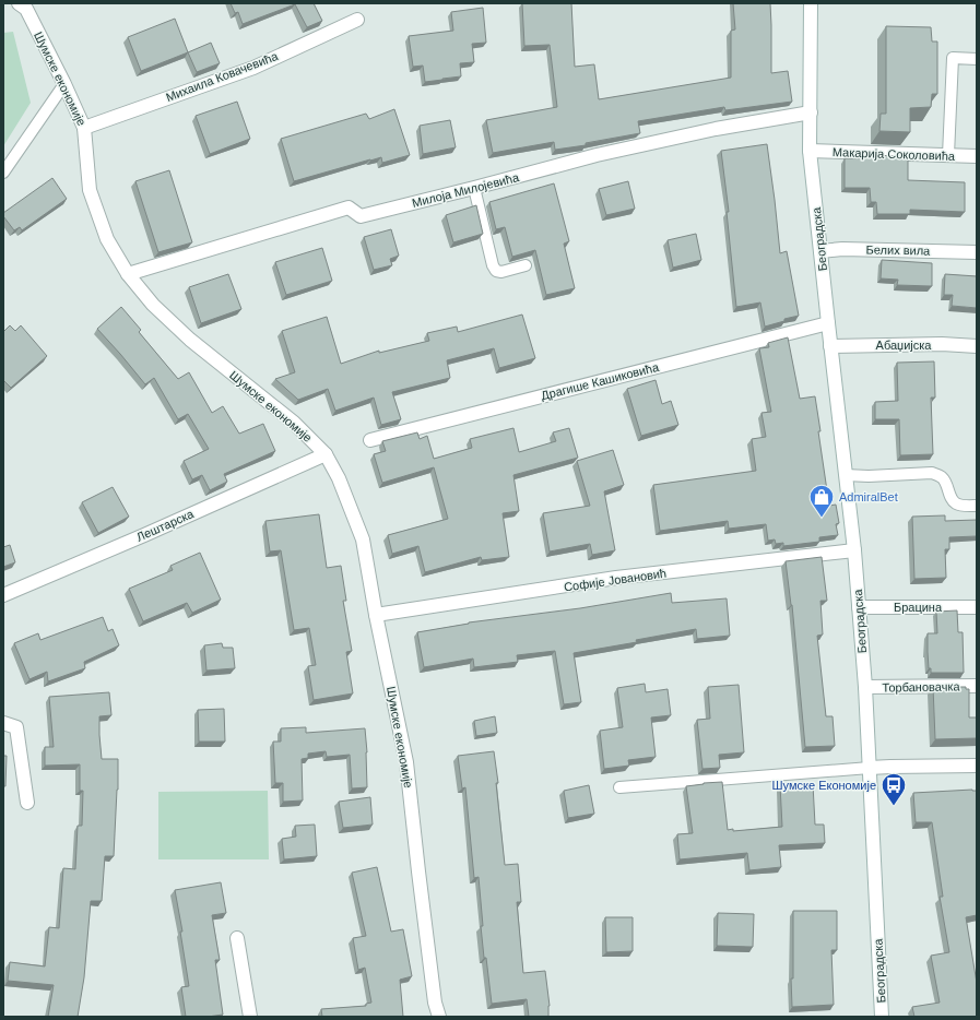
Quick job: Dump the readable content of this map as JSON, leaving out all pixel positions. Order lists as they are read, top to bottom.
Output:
{
  "streets": {
    "street": [
      "Михаила Ковачевића",
      "Шумске економије",
      "Макарија Соколовића",
      "Милоја Милојевића",
      "Београдска",
      "Белих вила",
      "Абаџијска",
      "Драгише Кашиковића",
      "Лештарска",
      "Софије Јовановић",
      "Брацина",
      "Торбановачка"
    ]
  },
  "crossings": [
    ["Михаила Ковачевића", "Шумске економије"],
    ["Шумске економије", "Милоја Милојевића"],
    ["Шумске економије", "Лештарска"],
    ["Шумске економије", "Софије Јовановић"],
    ["Макарија Соколовића", "Београдска"],
    ["Милоја Милојевића", "Београдска"],
    ["Београдска", "Белих вила"],
    ["Београдска", "Абаџијска"],
    ["Београдска", "Драгише Кашиковића"],
    ["Београдска", "Софије Јовановић"],
    ["Београдска", "Брацина"],
    ["Београдска", "Торбановачка"]
  ],
  "places": {
    "shop": ["AdmiralBet"],
    "bus stop": ["Шумске Економије"]
  }
}
